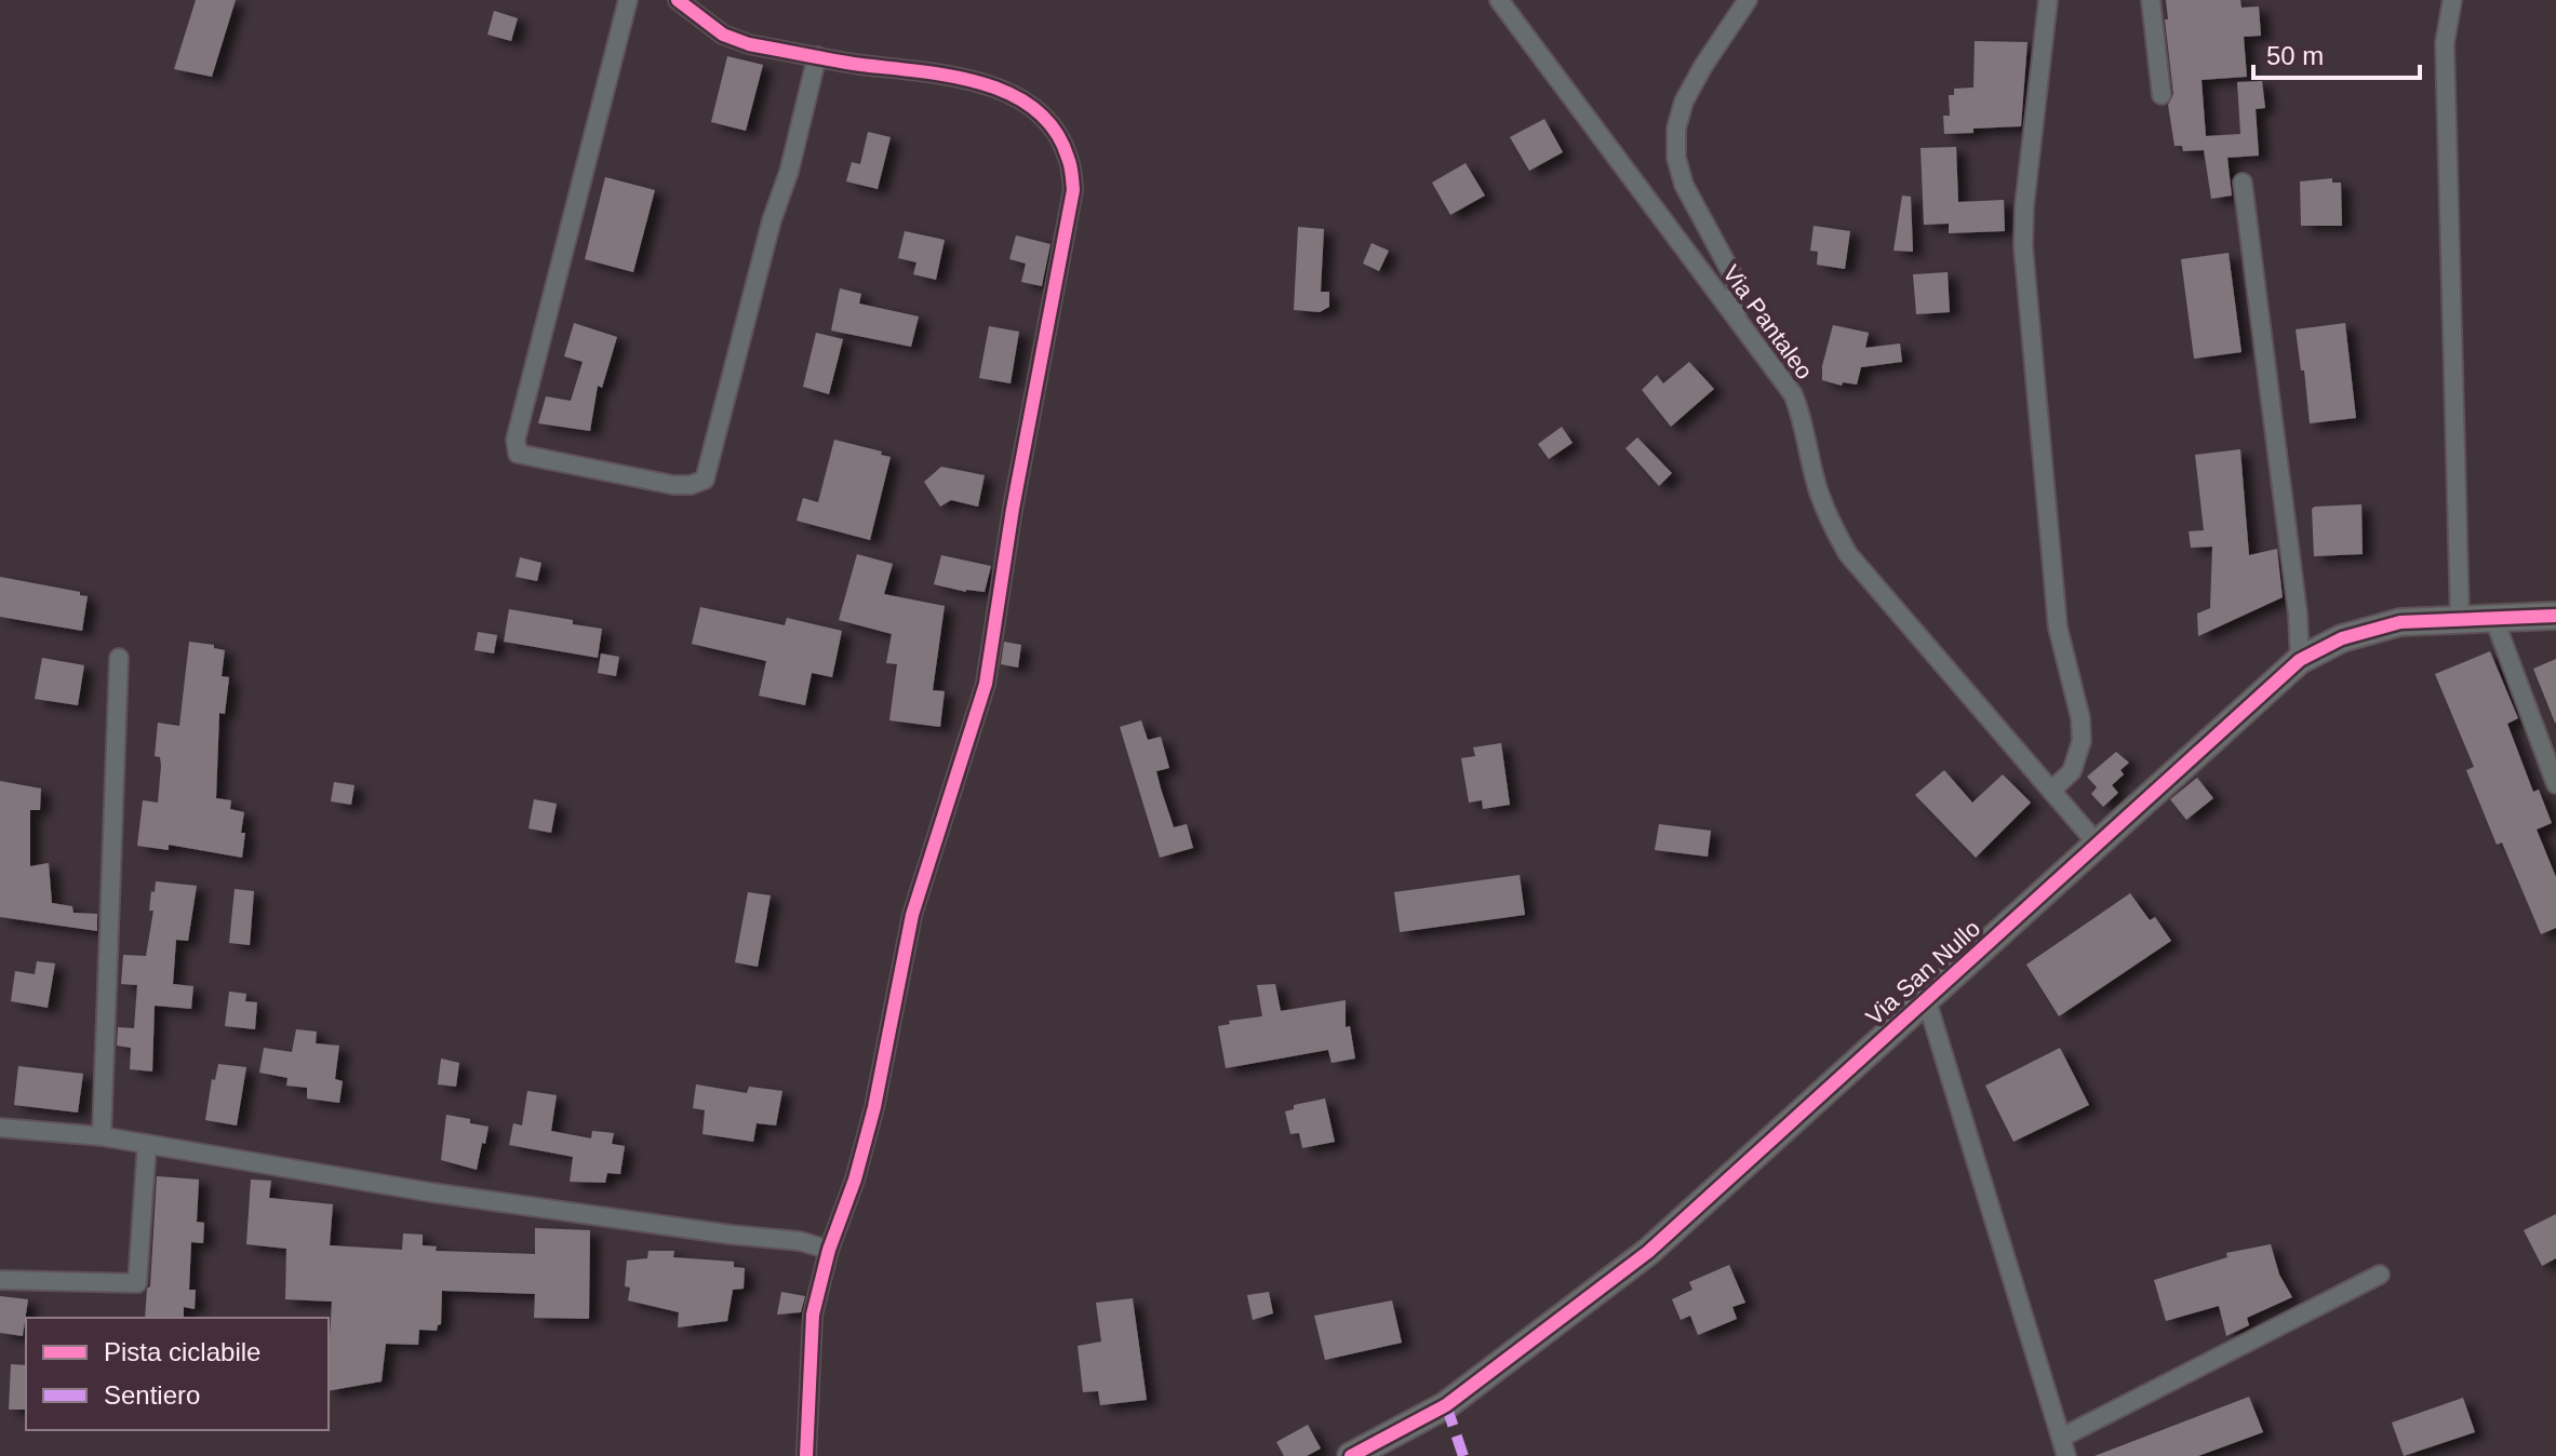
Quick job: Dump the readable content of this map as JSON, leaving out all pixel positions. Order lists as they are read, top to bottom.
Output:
{
  "streets": {
    "street": ["Via Pantaleo", "Via San Nullo"]
  },
  "crossings": [
    ["Via Pantaleo", "Via San Nullo"]
  ],
  "legend": ["Pista ciclabile", "Sentiero"],
  "scale_bar": "50 m"
}
